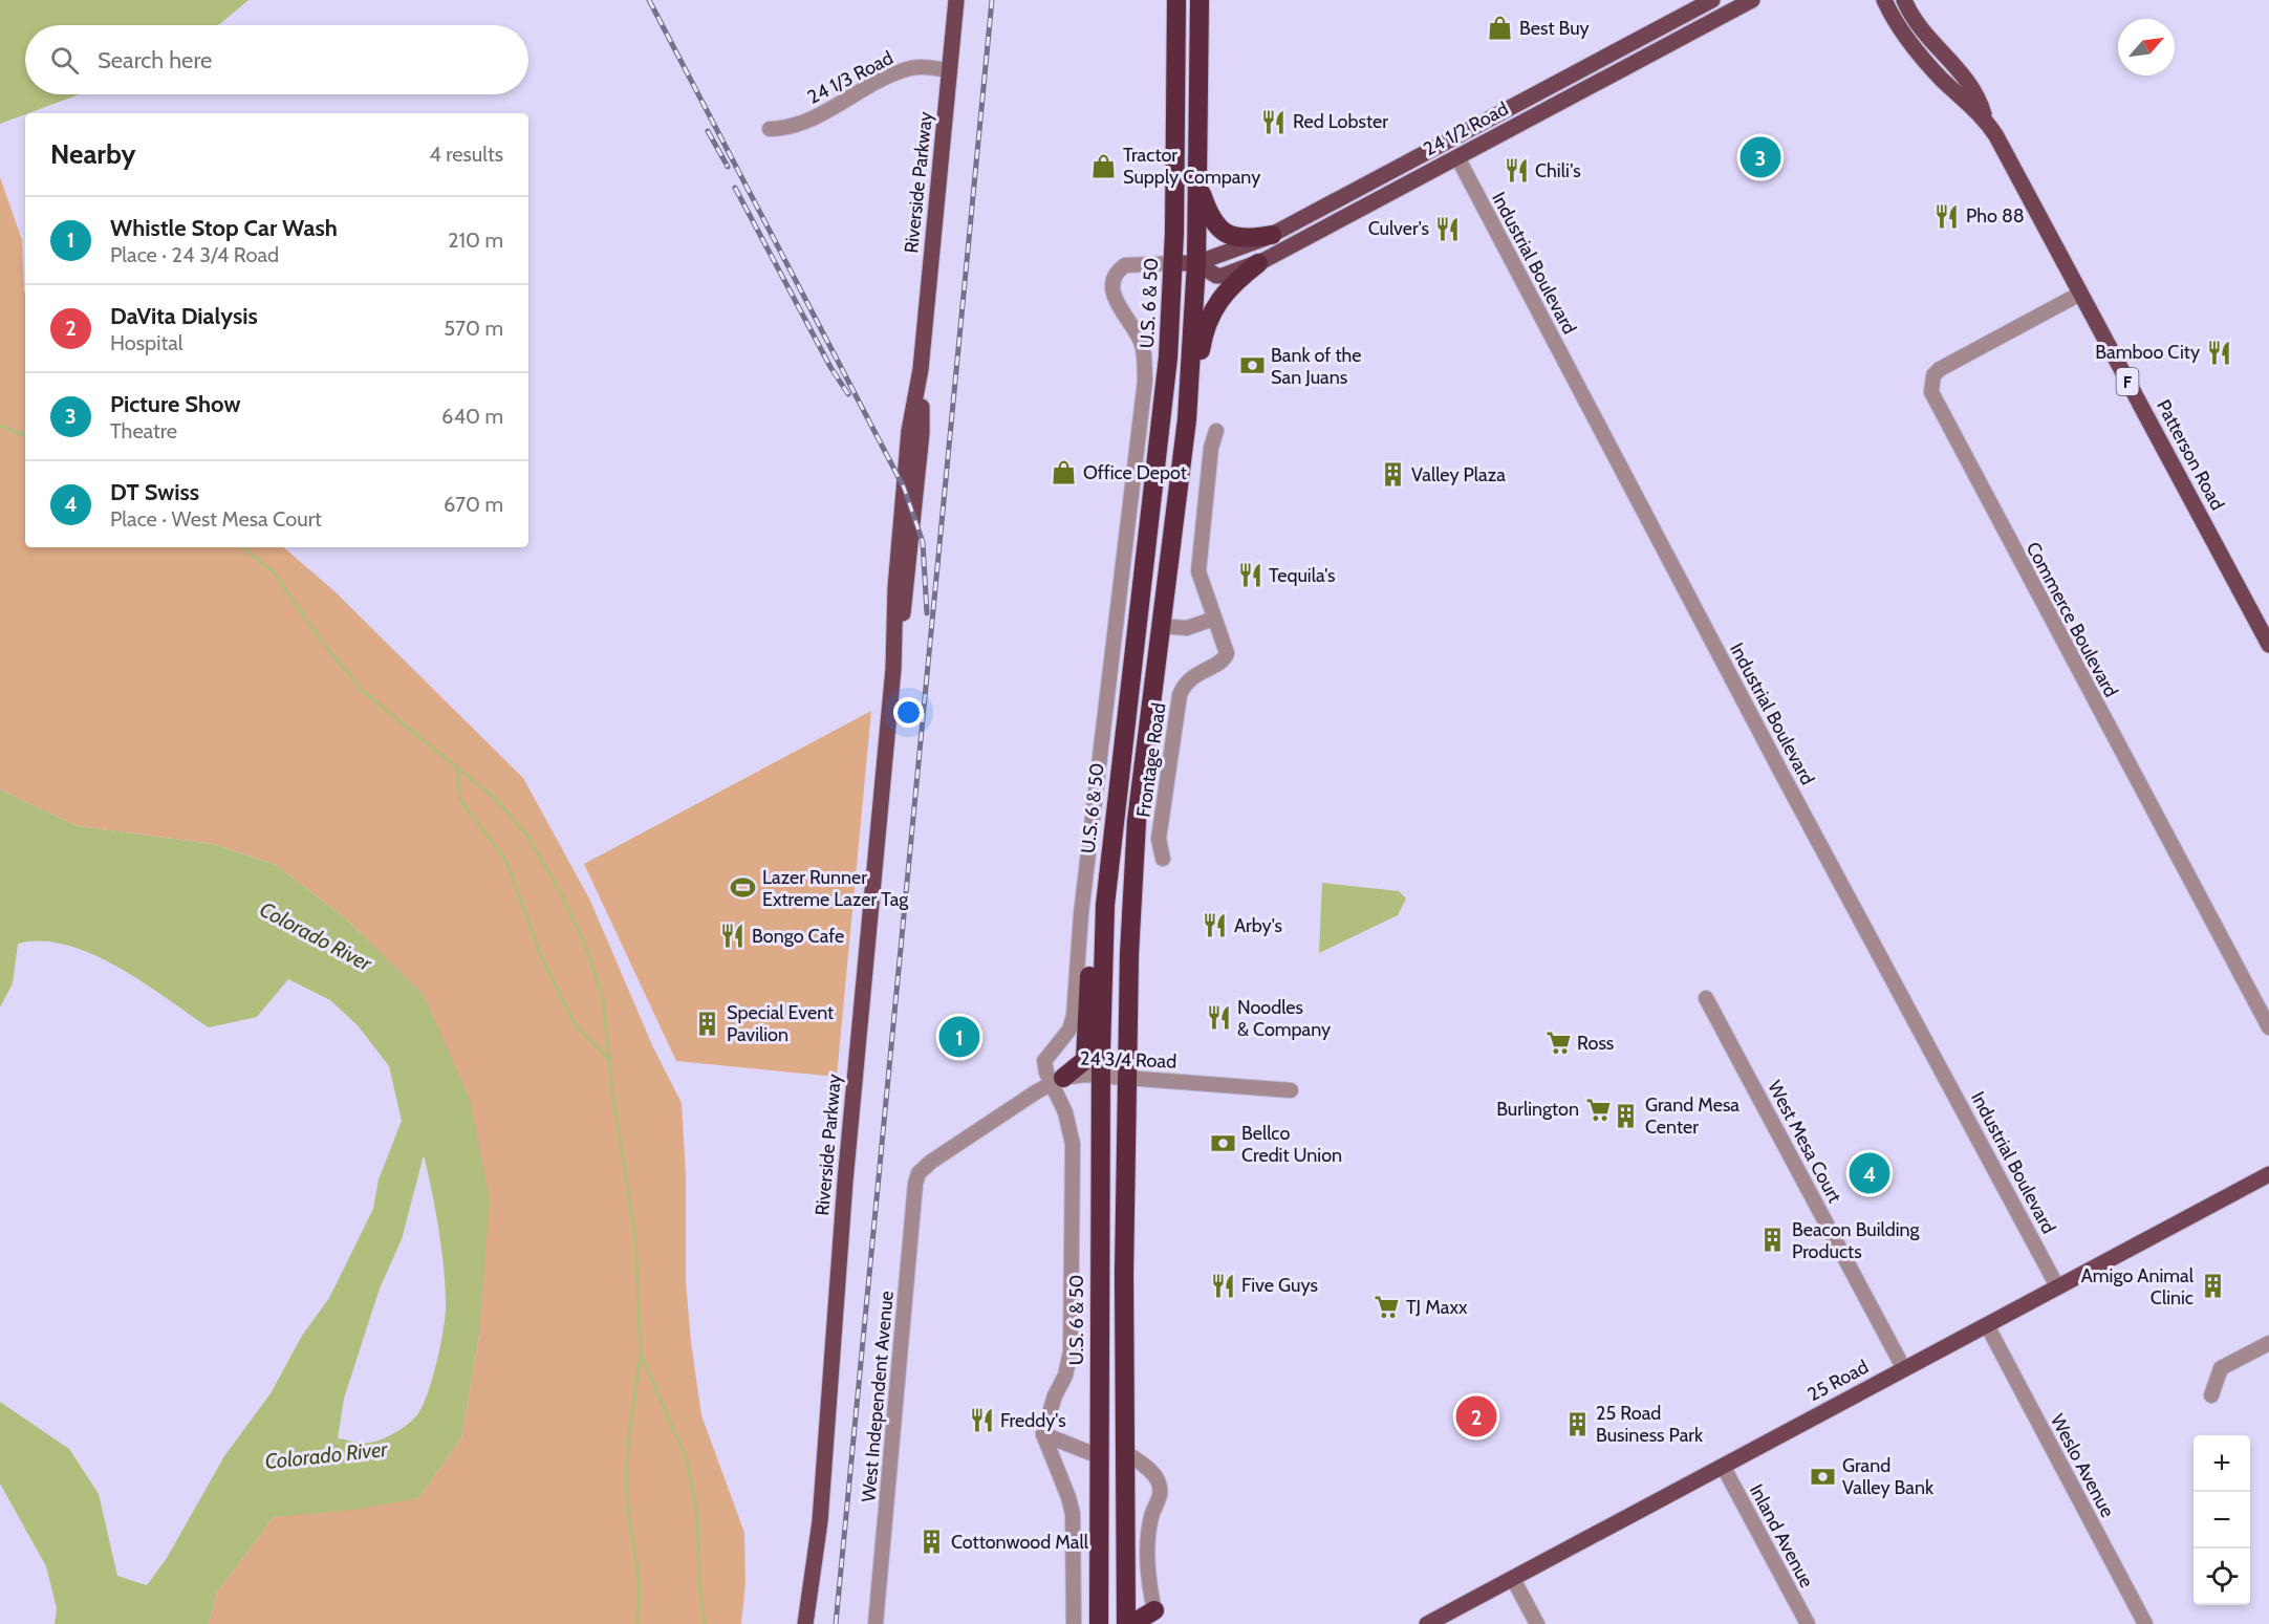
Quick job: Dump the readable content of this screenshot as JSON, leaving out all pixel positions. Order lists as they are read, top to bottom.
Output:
{
  "streets": {
    "highway": ["U.S. 6 & 50"],
    "main road": [
      "24 1/2 Road",
      "Riverside Parkway",
      "F",
      "Patterson Road",
      "25 Road"
    ],
    "street": [
      "24 1/3 Road",
      "Industrial Boulevard",
      "Commerce Boulevard",
      "Frontage Road",
      "24 3/4 Road",
      "West Mesa Court",
      "West Independent Avenue",
      "Weslo Avenue",
      "Inland Avenue"
    ]
  },
  "crossings": [
    ["24 1/3 Road", "Riverside Parkway"],
    ["24 1/2 Road", "Industrial Boulevard"],
    ["24 1/2 Road", "U.S. 6 & 50"],
    ["Industrial Boulevard", "25 Road"],
    ["U.S. 6 & 50", "24 3/4 Road"],
    ["Patterson Road", "Commerce Boulevard"],
    ["24 3/4 Road", "West Independent Avenue"],
    ["West Mesa Court", "25 Road"],
    ["25 Road", "Weslo Avenue"],
    ["25 Road", "Inland Avenue"]
  ],
  "water": ["Colorado River"],
  "places": {
    "shop": ["Best Buy", "Tractor Supply Company", "Office Depot"],
    "restaurant": [
      "Red Lobster",
      "Chili's",
      "Pho 88",
      "Culver's",
      "Bamboo City",
      "Tequila's",
      "Arby's",
      "Bongo Cafe",
      "Noodles & Company",
      "Five Guys",
      "Freddy's"
    ],
    "bank": ["Bank of the San Juans", "Bellco Credit Union", "Grand Valley Bank"],
    "building": [
      "Valley Plaza",
      "Special Event Pavilion",
      "Grand Mesa Center",
      "Beacon Building Products",
      "Amigo Animal Clinic",
      "25 Road Business Park",
      "Cottonwood Mall"
    ],
    "sports": ["Lazer Runner Extreme Lazer Tag"],
    "supermarket": ["Ross", "Burlington", "TJ Maxx"]
  },
  "north": "top right",
  "page": {
    "search": "Search here",
    "heading": ["Nearby", "4 results"],
    "pins": [
      "3",
      "1",
      "4",
      "2"
    ],
    "list": [
      {
        "mark": "1",
        "name": "Whistle Stop Car Wash",
        "note": "Place · 24 3/4 Road",
        "value": "210 m"
      },
      {
        "mark": "2",
        "name": "DaVita Dialysis",
        "note": "Hospital",
        "value": "570 m"
      },
      {
        "mark": "3",
        "name": "Picture Show",
        "note": "Theatre",
        "value": "640 m"
      },
      {
        "mark": "4",
        "name": "DT Swiss",
        "note": "Place · West Mesa Court",
        "value": "670 m"
      }
    ],
    "map_buttons": ["+", "−"]
  }
}
